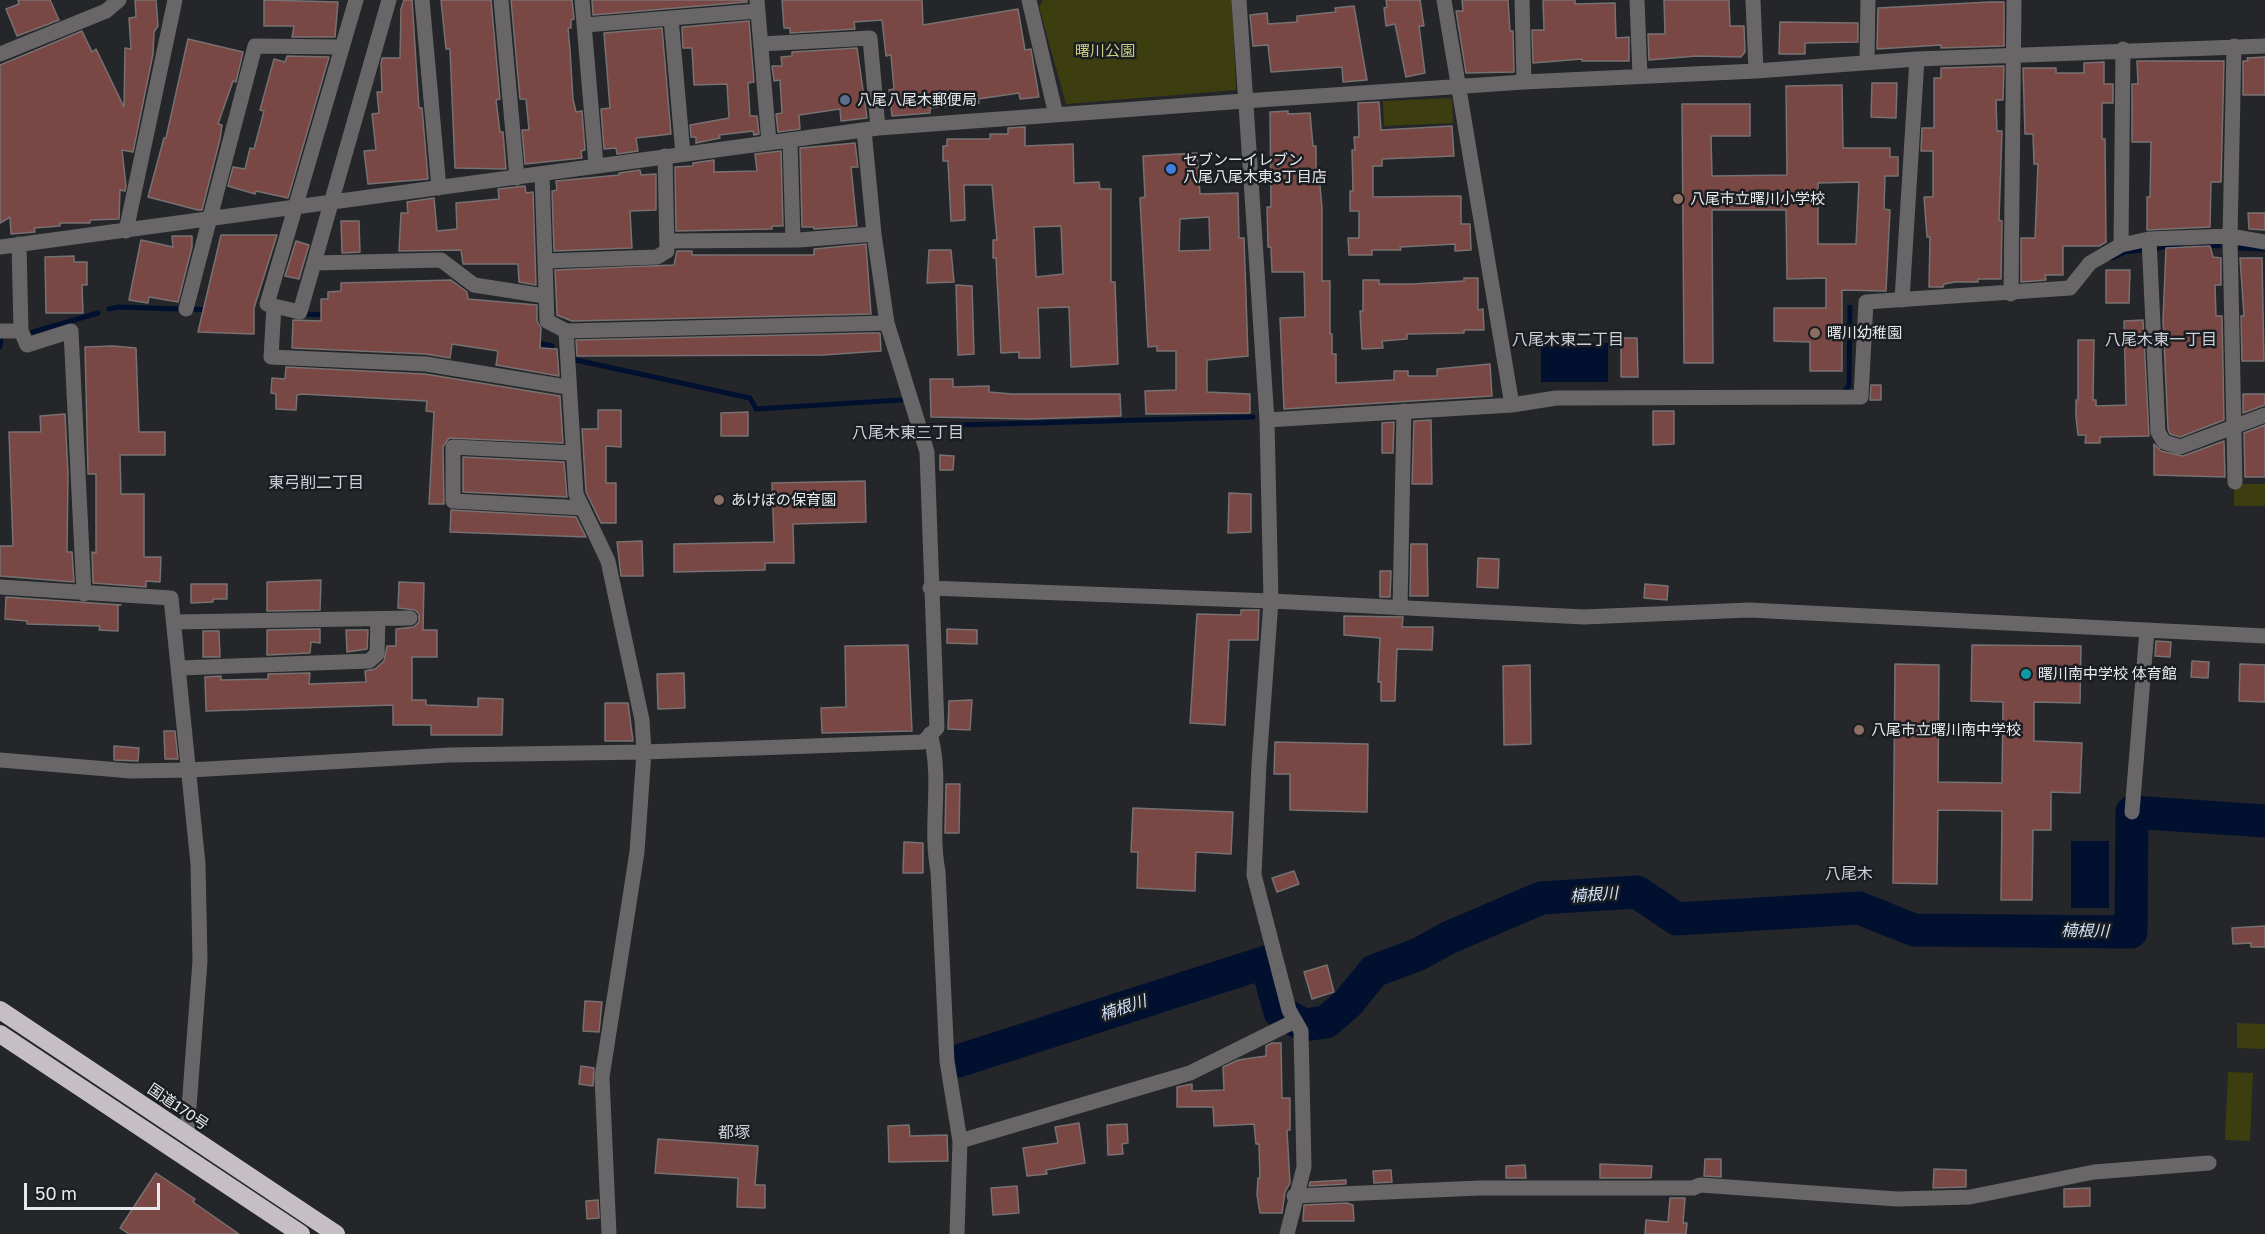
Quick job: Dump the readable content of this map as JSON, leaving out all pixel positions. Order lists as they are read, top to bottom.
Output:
{
  "streets": {
    "highway": ["国道170号"]
  },
  "districts": [
    "八尾木東二丁目",
    "八尾木東一丁目",
    "八尾木東三丁目",
    "東弓削二丁目",
    "八尾木",
    "都塚"
  ],
  "water": ["楠根川"],
  "parks": ["曙川公園"],
  "places": [
    "八尾八尾木郵便局",
    "セブンーイレブン 八尾八尾木東3丁目店",
    "八尾市立曙川小学校",
    "曙川幼稚園",
    "あけぼの保育園",
    "曙川南中学校 体育館",
    "八尾市立曙川南中学校"
  ],
  "scale_bar": "50 m"
}
